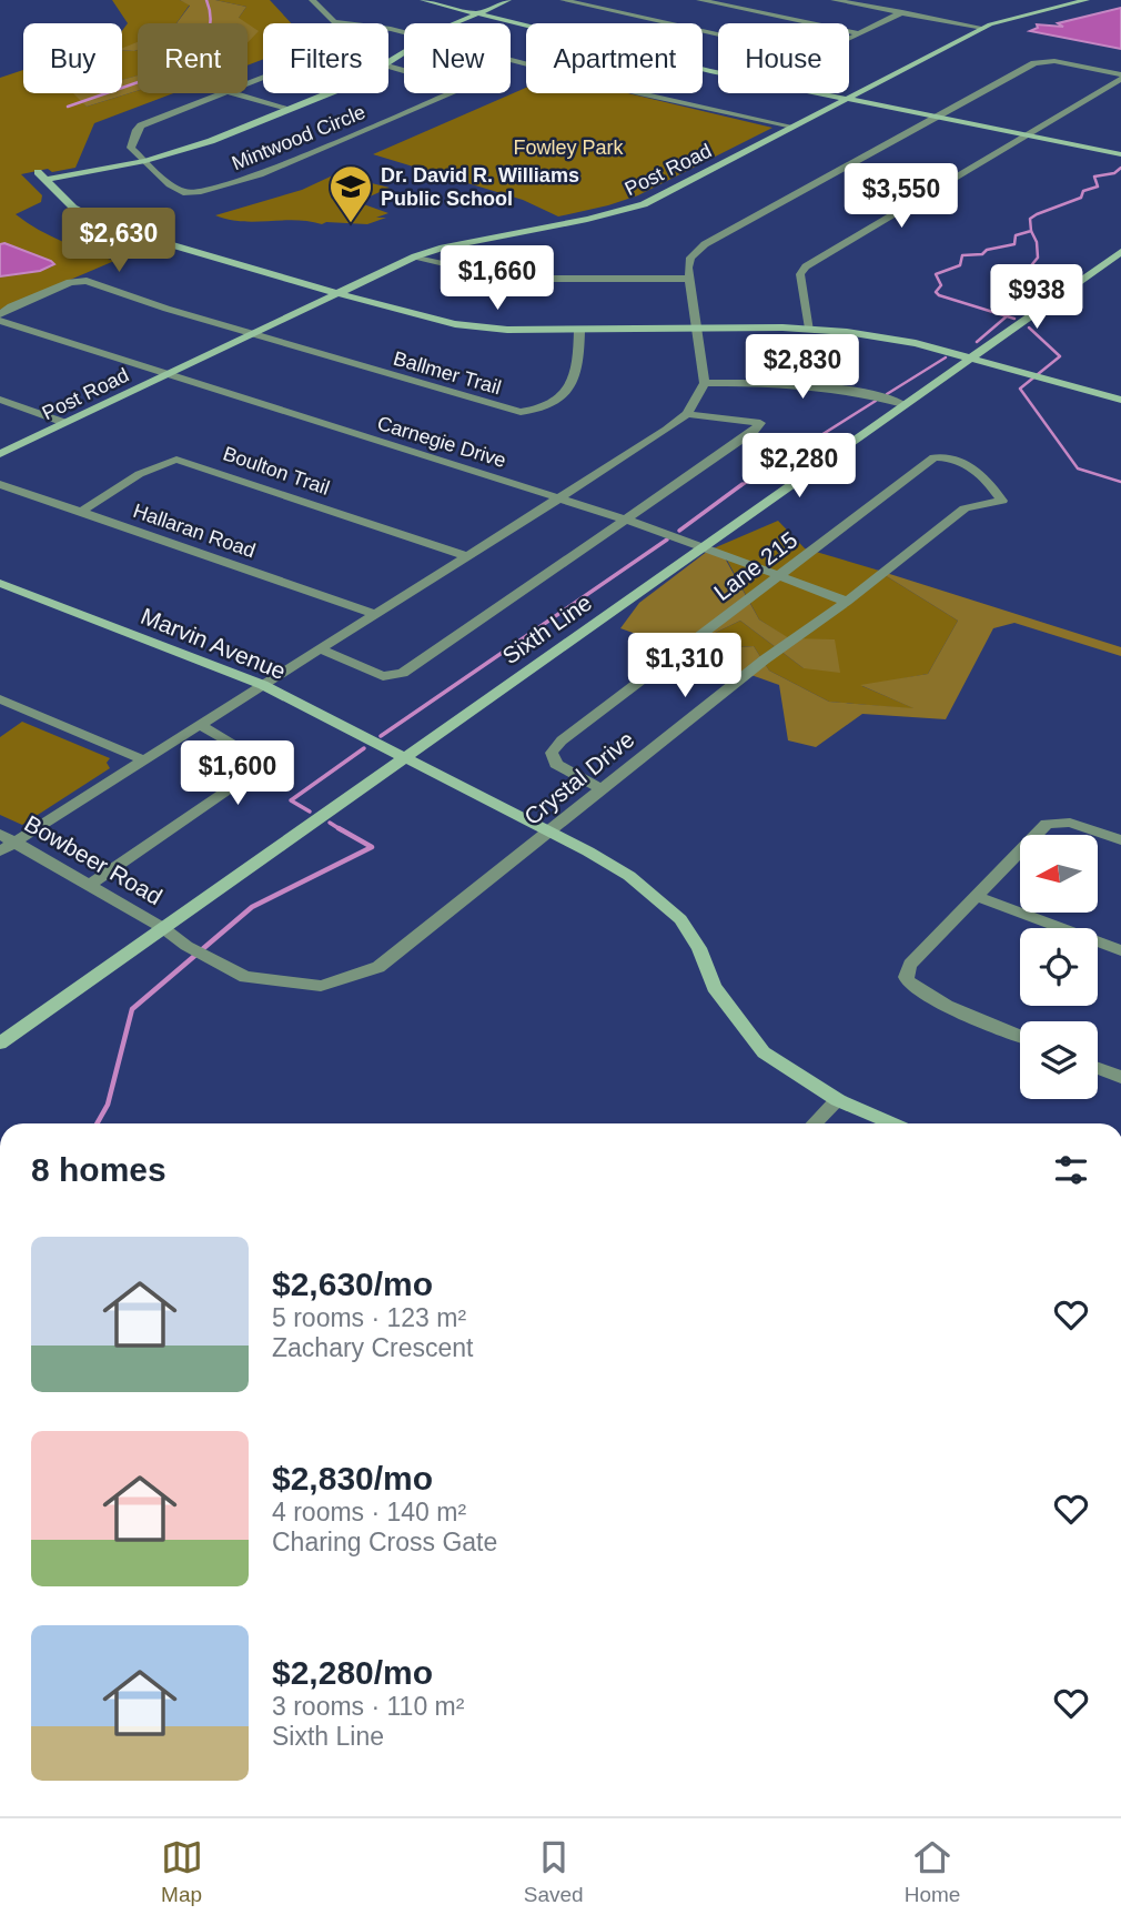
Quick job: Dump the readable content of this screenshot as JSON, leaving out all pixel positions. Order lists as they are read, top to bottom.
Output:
{
  "streets": {
    "street": [
      "Mintwood Circle",
      "Post Road",
      "Ballmer Trail",
      "Carnegie Drive",
      "Boulton Trail",
      "Hallaran Road",
      "Lane 215",
      "Sixth Line",
      "Marvin Avenue",
      "Crystal Drive",
      "Bowbeer Road"
    ]
  },
  "crossings": [
    ["Post Road", "Ballmer Trail"],
    ["Post Road", "Carnegie Drive"],
    ["Carnegie Drive", "Lane 215"],
    ["Carnegie Drive", "Sixth Line"],
    ["Carnegie Drive", "Crystal Drive"],
    ["Boulton Trail", "Hallaran Road"],
    ["Lane 215", "Crystal Drive"],
    ["Sixth Line", "Marvin Avenue"],
    ["Sixth Line", "Crystal Drive"],
    ["Sixth Line", "Bowbeer Road"],
    ["Marvin Avenue", "Crystal Drive"],
    ["Crystal Drive", "Bowbeer Road"]
  ],
  "parks": ["Fowley Park"],
  "places": {
    "school or university": ["Dr. David R. Williams Public School"]
  },
  "north": "left",
  "page": {
    "chip": [
      "Buy",
      "Rent",
      "Filters",
      "New",
      "Apartment",
      "House"
    ],
    "price": [
      "$3,550",
      "$2,630",
      "$1,660",
      "$938",
      "$2,830",
      "$2,280",
      "$1,310",
      "$1,600"
    ],
    "heading": "8 homes",
    "list": [
      {
        "name": "$2,630/mo",
        "note": "5 rooms · 123 m² · Zachary Crescent"
      },
      {
        "name": "$2,830/mo",
        "note": "4 rooms · 140 m² · Charing Cross Gate"
      },
      {
        "name": "$2,280/mo",
        "note": "3 rooms · 110 m² · Sixth Line"
      }
    ],
    "tabs": ["Map", "Saved", "Home"]
  }
}
